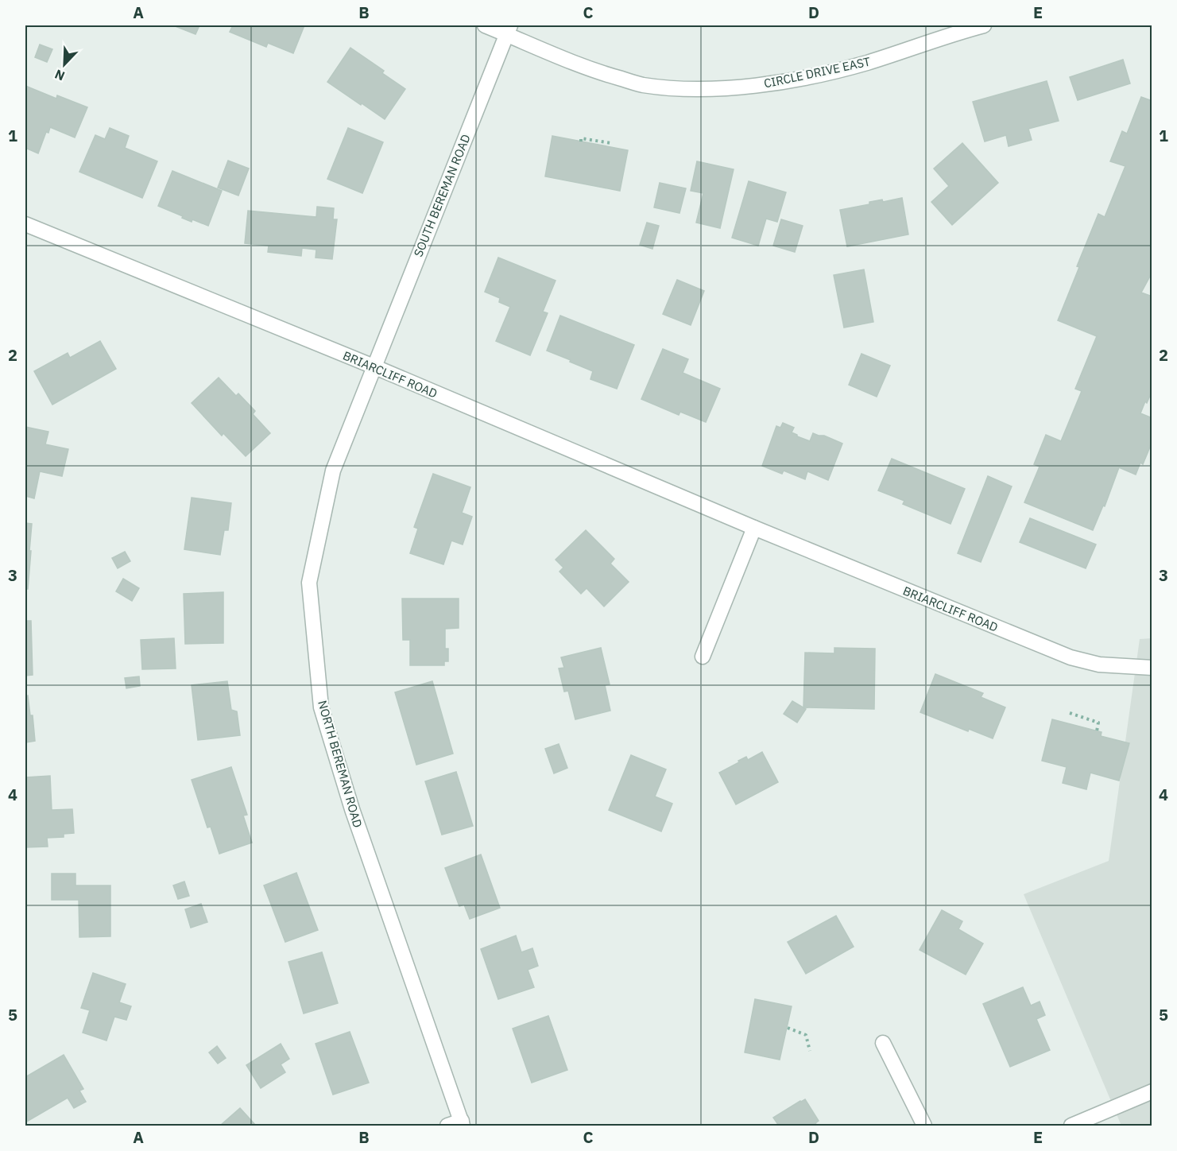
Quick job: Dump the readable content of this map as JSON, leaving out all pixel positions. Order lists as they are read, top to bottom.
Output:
{
  "streets": {
    "street": [
      "CIRCLE DRIVE EAST",
      "SOUTH BEREMAN ROAD",
      "BRIARCLIFF ROAD",
      "NORTH BEREMAN ROAD"
    ]
  },
  "crossings": [
    ["CIRCLE DRIVE EAST", "SOUTH BEREMAN ROAD"],
    ["SOUTH BEREMAN ROAD", "BRIARCLIFF ROAD"],
    ["SOUTH BEREMAN ROAD", "NORTH BEREMAN ROAD"],
    ["BRIARCLIFF ROAD", "NORTH BEREMAN ROAD"]
  ],
  "north": "bottom left",
  "grid": {
    "columns": [
      "A",
      "B",
      "C",
      "D",
      "E"
    ],
    "rows": [
      "1",
      "2",
      "3",
      "4",
      "5"
    ]
  }
}
